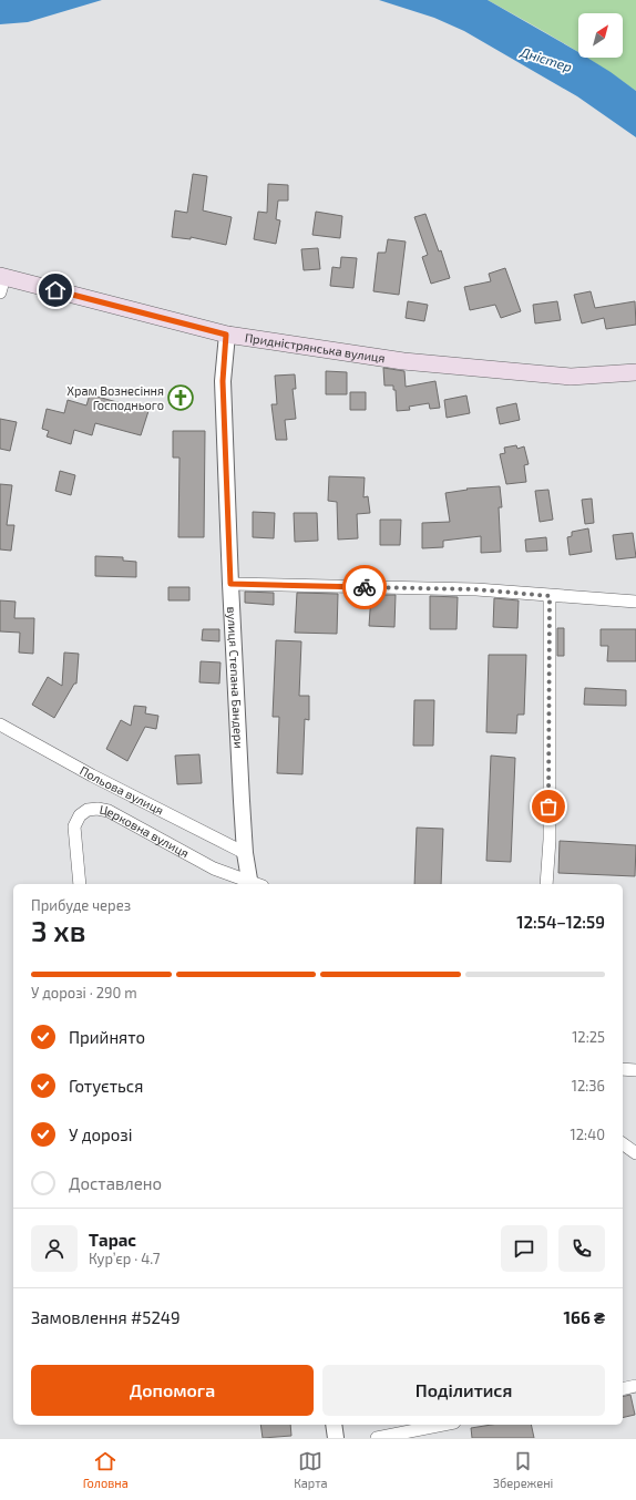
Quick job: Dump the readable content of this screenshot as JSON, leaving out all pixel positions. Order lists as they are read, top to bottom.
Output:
{
  "streets": {
    "main road": ["Придністрянська вулиця"],
    "street": ["вулиця Степана Бандери", "Польова вулиця", "Церковна вулиця"]
  },
  "crossings": [
    ["Придністрянська вулиця", "вулиця Степана Бандери"],
    ["вулиця Степана Бандери", "Польова вулиця"],
    ["вулиця Степана Бандери", "Церковна вулиця"]
  ],
  "water": ["Дністер"],
  "places": {
    "church": ["Храм Вознесіння Господнього"]
  },
  "north": "top right",
  "page": {
    "heading": ["3 хв", "Прибуде через", "12:54–12:59"],
    "panel": [
      "Тарас",
      "Кур’єр · 4.7",
      "Замовлення #5249",
      "166 ₴"
    ],
    "bar": "У дорозі · 290 m",
    "list": [
      ["Прийнято", "12:25"],
      ["Готується", "12:36"],
      ["У дорозі", "12:40"],
      "Доставлено"
    ],
    "buttons": ["Допомога", "Поділитися"],
    "tabs": ["Головна", "Карта", "Збережені"]
  }
}
